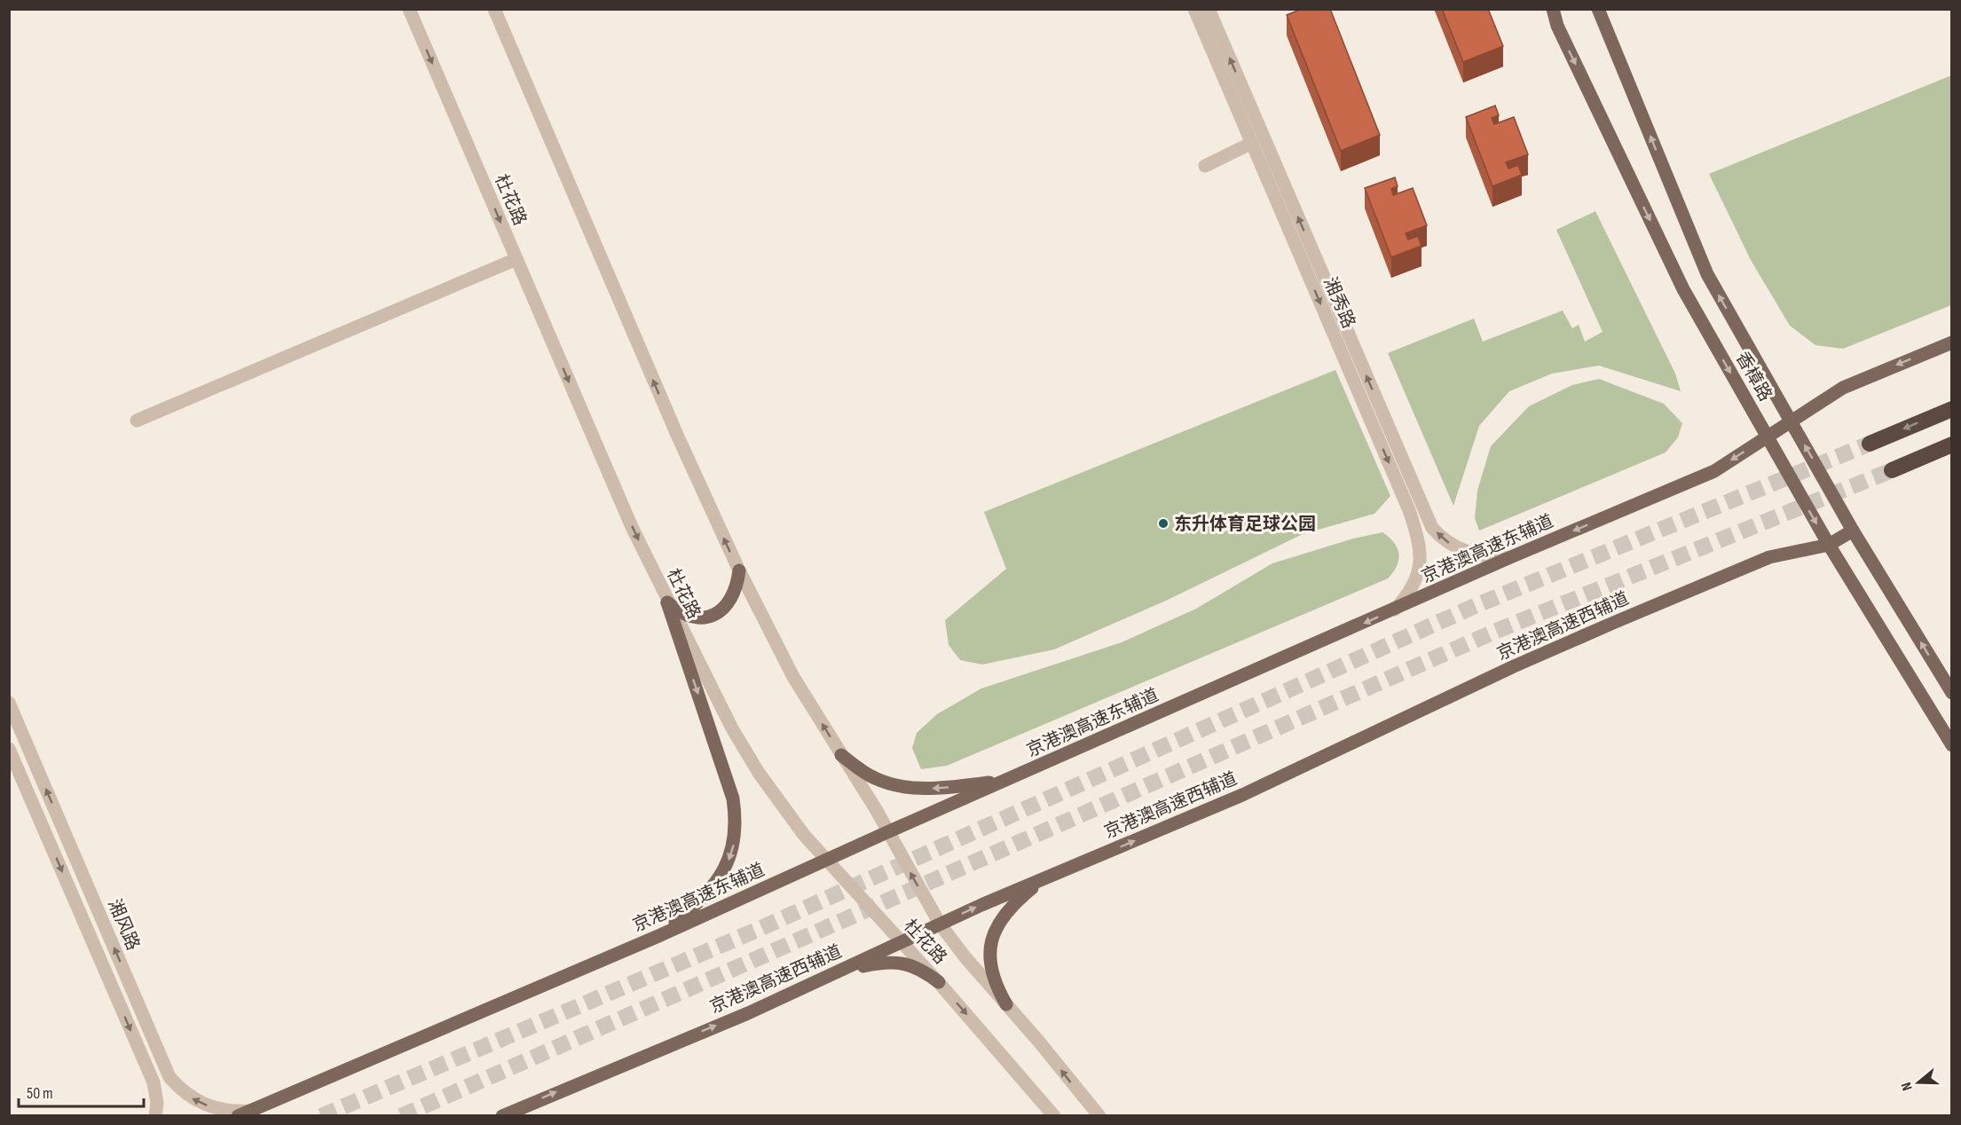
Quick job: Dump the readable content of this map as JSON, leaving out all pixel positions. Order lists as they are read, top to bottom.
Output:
{
  "streets": {
    "main road": ["香樟路", "京港澳高速东辅道", "京港澳高速西辅道"],
    "street": ["杜花路", "湘秀路", "湘风路"]
  },
  "crossings": [
    ["杜花路", "京港澳高速东辅道"],
    ["杜花路", "京港澳高速西辅道"],
    ["湘秀路", "京港澳高速东辅道"],
    ["香樟路", "京港澳高速东辅道"],
    ["香樟路", "京港澳高速西辅道"],
    ["京港澳高速东辅道", "湘风路"]
  ],
  "one_way": ["京港澳高速东辅道", "京港澳高速西辅道"],
  "places": ["东升体育足球公园"],
  "scale_bar": "50 m",
  "north": "left"
}
